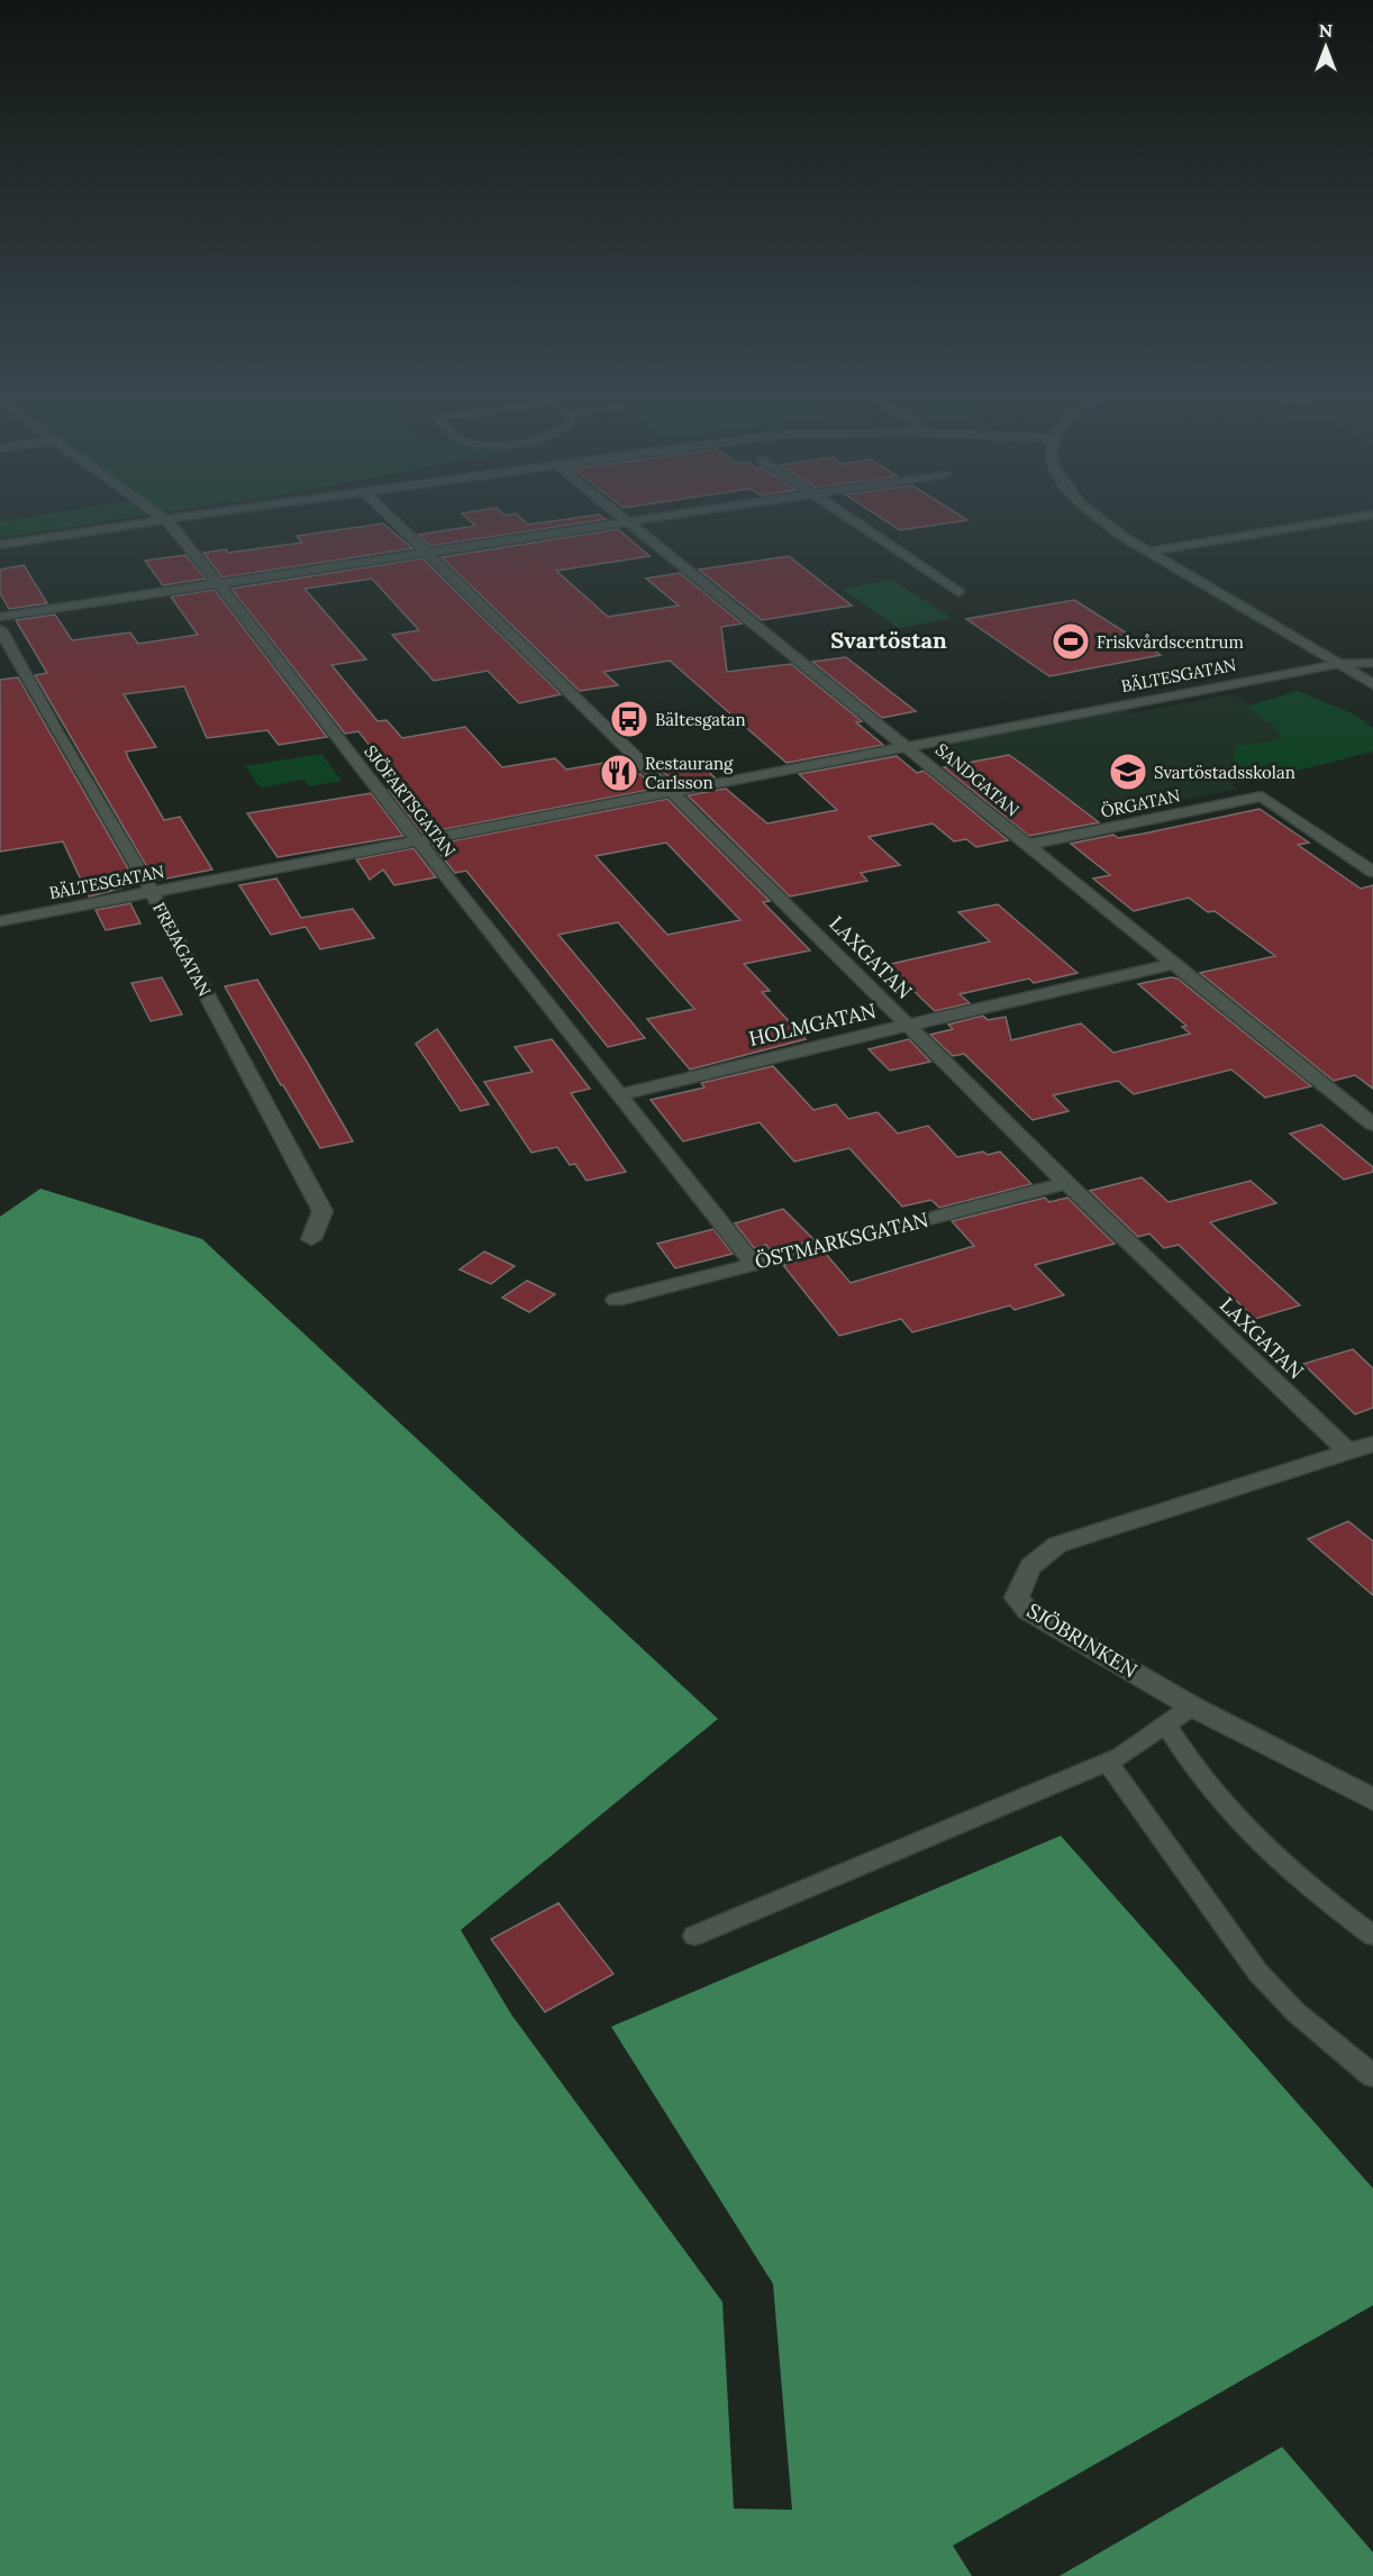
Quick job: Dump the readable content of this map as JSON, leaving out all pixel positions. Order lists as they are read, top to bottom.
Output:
{
  "streets": {
    "street": [
      "BÄLTESGATAN",
      "SANDGATAN",
      "SJÖFARTSGATAN",
      "ÖRGATAN",
      "FREJAGATAN",
      "LAXGATAN",
      "HOLMGATAN",
      "ÖSTMARKSGATAN",
      "SJÖBRINKEN"
    ]
  },
  "crossings": [
    ["BÄLTESGATAN", "SANDGATAN"],
    ["BÄLTESGATAN", "SJÖFARTSGATAN"],
    ["BÄLTESGATAN", "FREJAGATAN"],
    ["BÄLTESGATAN", "LAXGATAN"],
    ["SANDGATAN", "ÖRGATAN"],
    ["SANDGATAN", "HOLMGATAN"],
    ["SJÖFARTSGATAN", "HOLMGATAN"],
    ["SJÖFARTSGATAN", "ÖSTMARKSGATAN"],
    ["LAXGATAN", "HOLMGATAN"],
    ["LAXGATAN", "ÖSTMARKSGATAN"],
    ["LAXGATAN", "SJÖBRINKEN"]
  ],
  "districts": ["Svartöstan"],
  "places": {
    "sports": ["Friskvårdscentrum"],
    "bus stop": ["Bältesgatan"],
    "school or university": ["Svartöstadsskolan"],
    "restaurant": ["Restaurang Carlsson"]
  },
  "north": "top"
}
